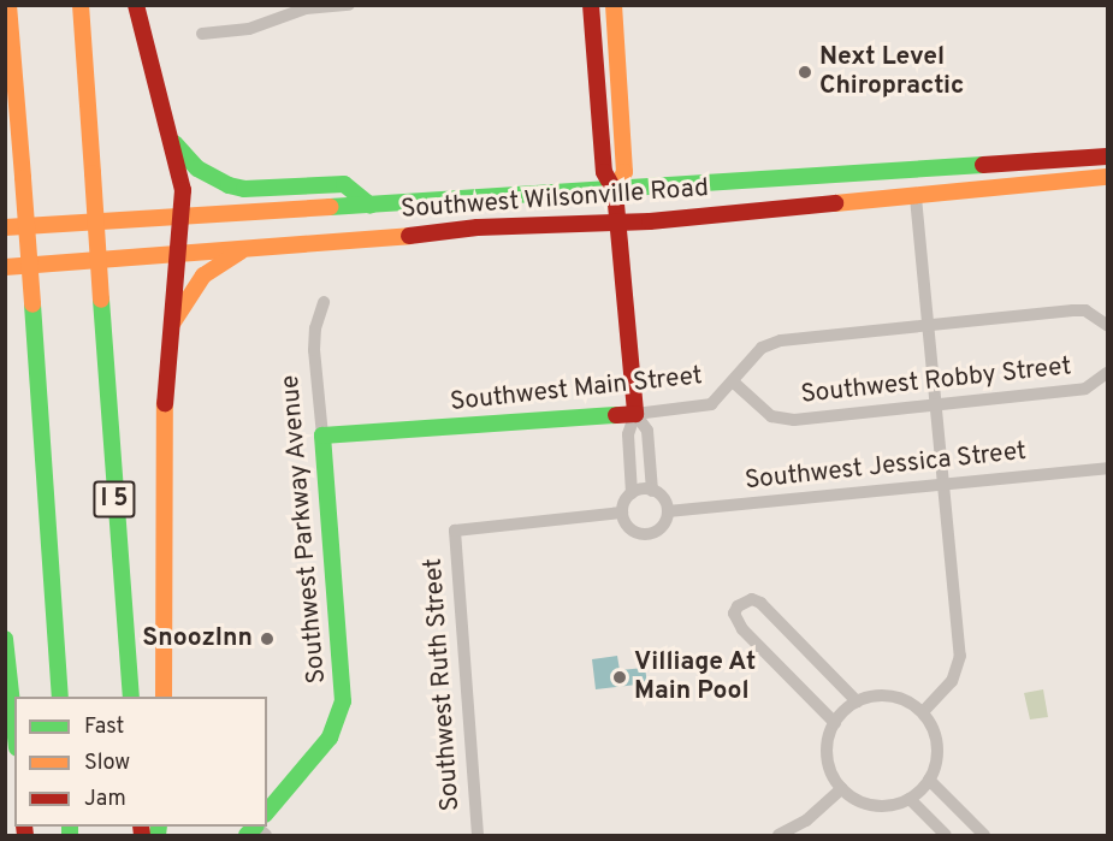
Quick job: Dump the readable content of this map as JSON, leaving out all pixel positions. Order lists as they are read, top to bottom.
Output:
{
  "streets": {
    "main road": [
      "Southwest Wilsonville Road",
      "Southwest Main Street",
      "I 5",
      "Southwest Parkway Avenue"
    ],
    "street": ["Southwest Robby Street", "Southwest Jessica Street", "Southwest Ruth Street"]
  },
  "crossings": [
    ["Southwest Wilsonville Road", "I 5"],
    ["Southwest Robby Street", "Southwest Main Street"],
    ["Southwest Main Street", "Southwest Parkway Avenue"],
    ["Southwest Jessica Street", "Southwest Ruth Street"]
  ],
  "places": ["Next Level Chiropractic", "SnoozInn", "Villiage At Main Pool"],
  "legend": ["Fast", "Slow", "Jam"]
}
